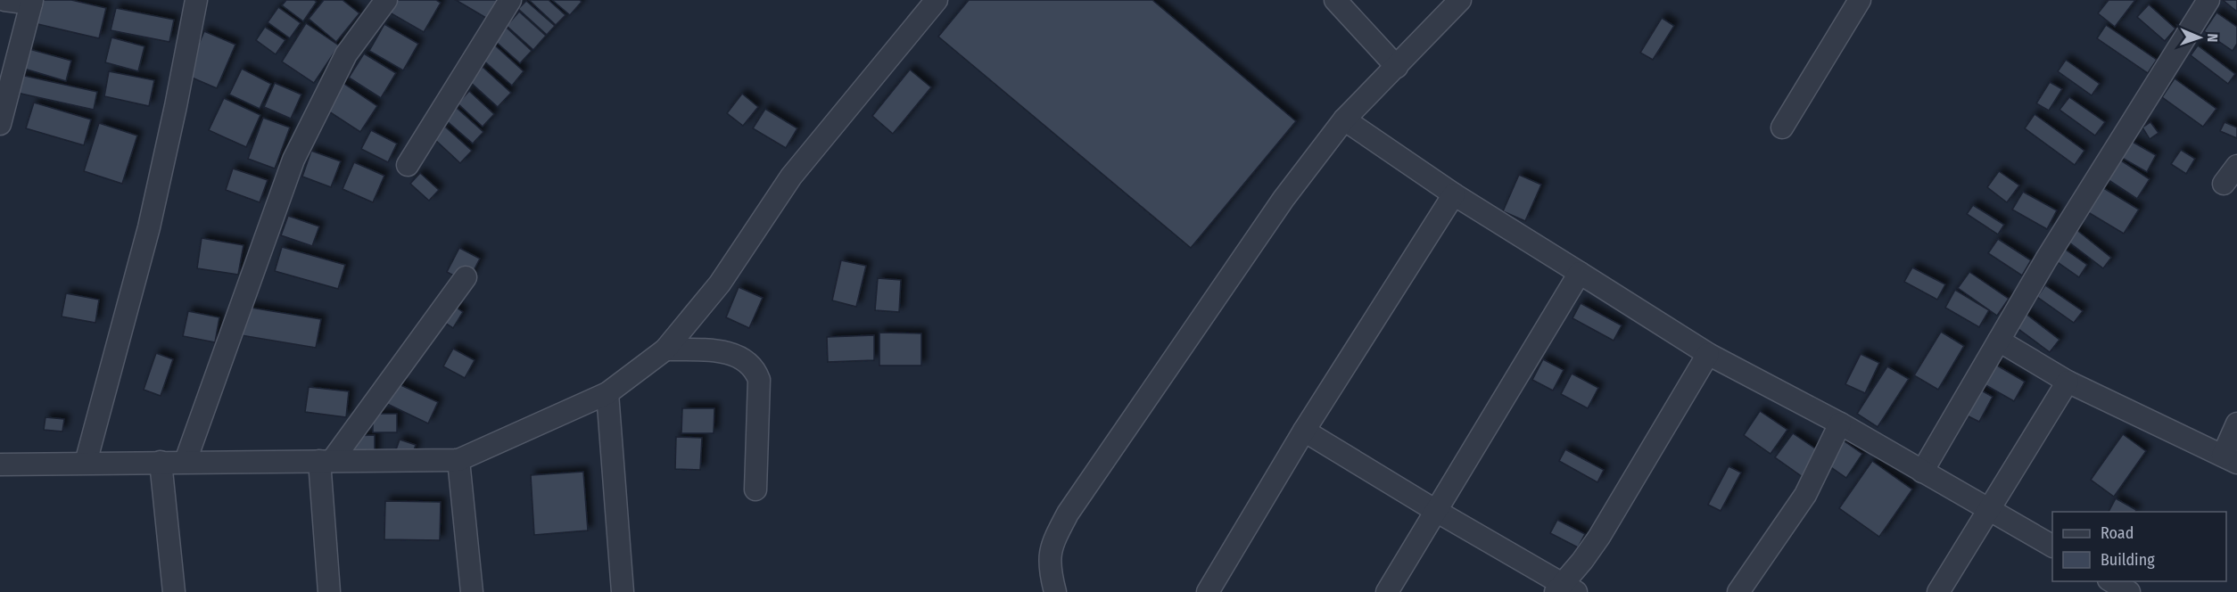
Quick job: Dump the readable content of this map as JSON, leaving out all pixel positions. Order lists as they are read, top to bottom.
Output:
{
  "legend": ["Road", "Building"],
  "north": "right"
}
